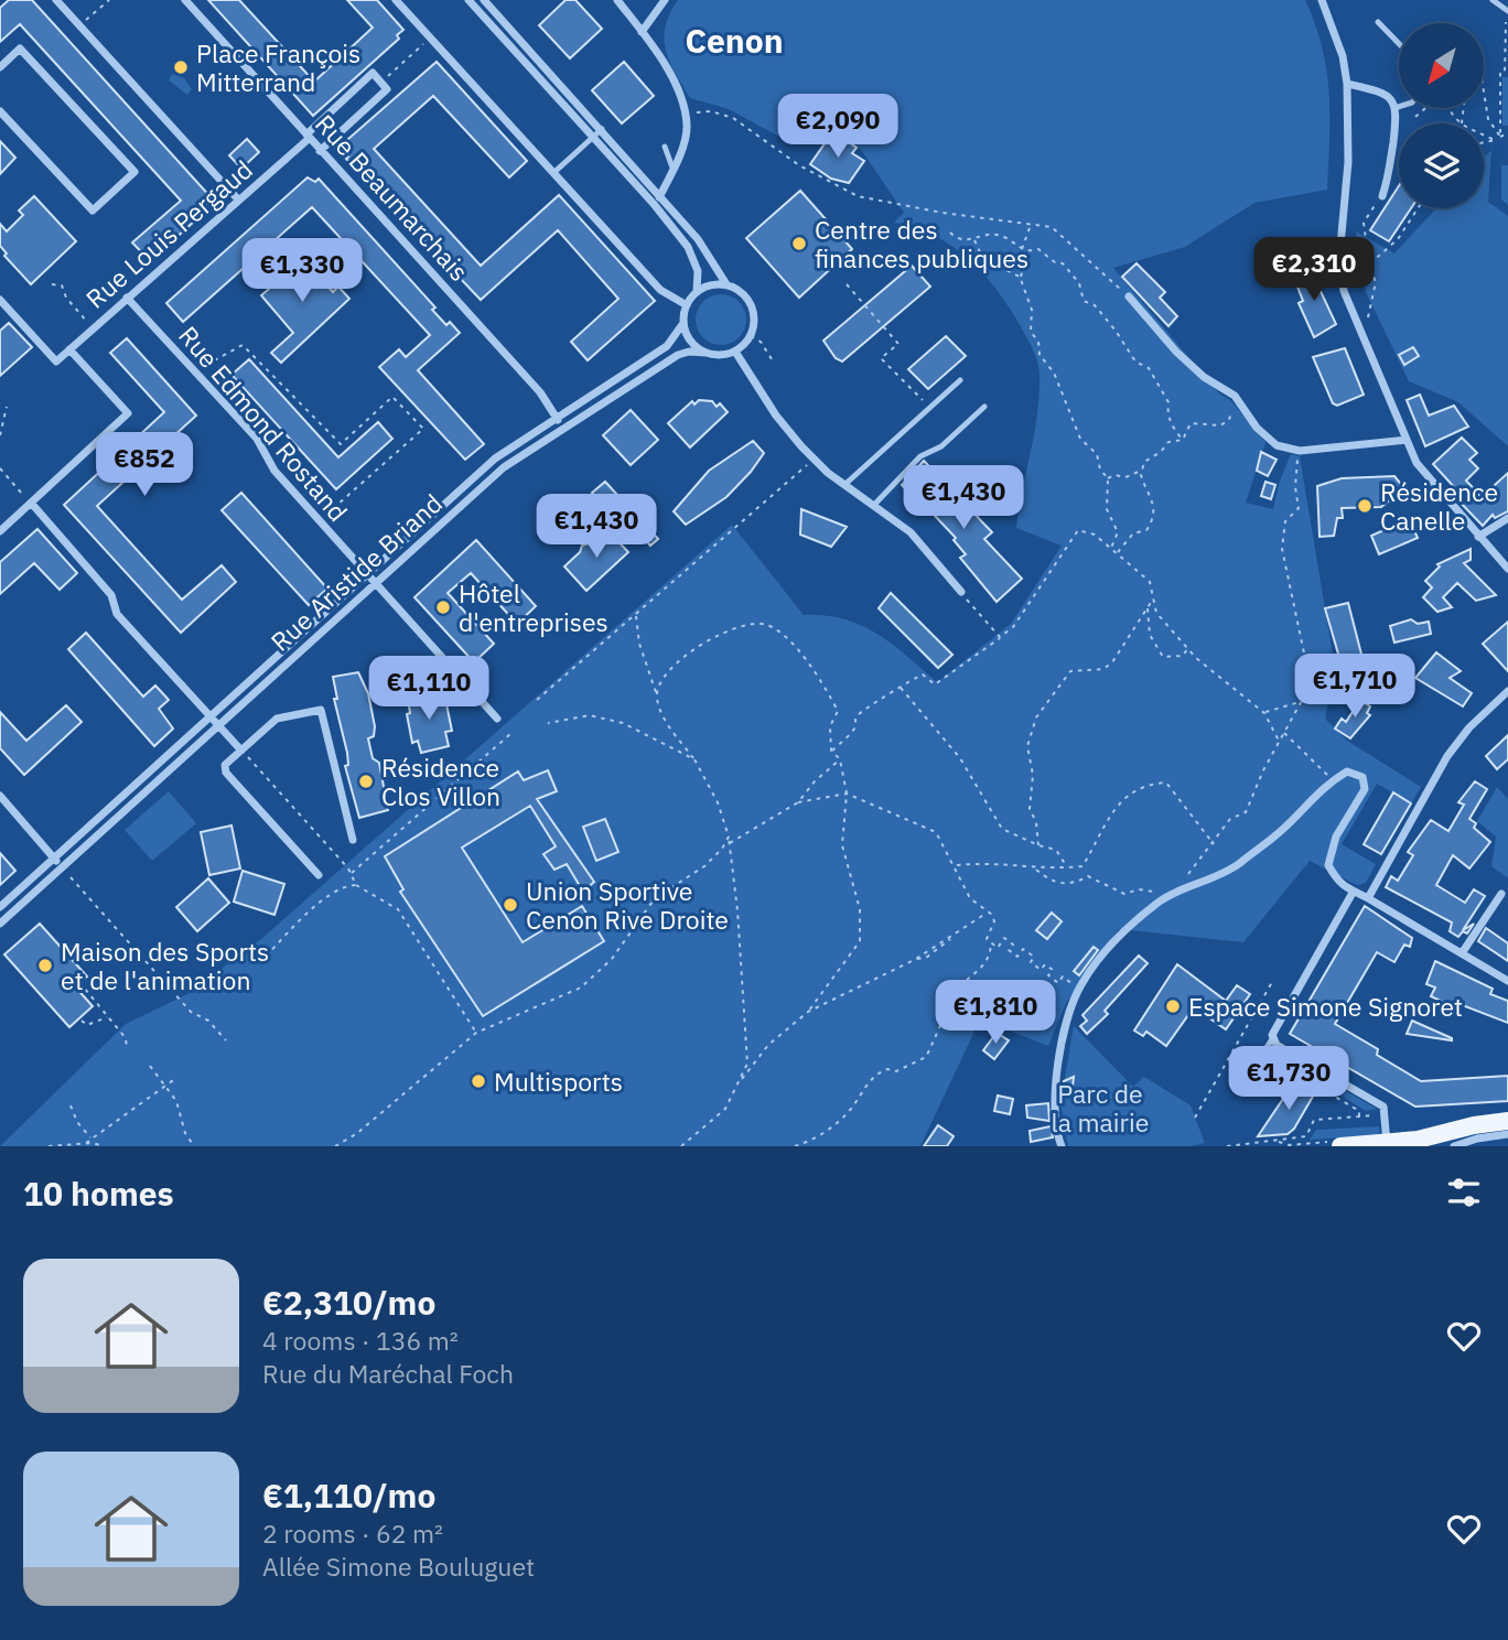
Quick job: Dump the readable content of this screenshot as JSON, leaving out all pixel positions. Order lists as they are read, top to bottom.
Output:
{
  "streets": {
    "street": [
      "Rue Beaumarchais",
      "Rue Louis Pergaud",
      "Rue Edmond Rostand",
      "Rue Aristide Briand"
    ]
  },
  "crossings": [
    ["Rue Beaumarchais", "Rue Louis Pergaud"],
    ["Rue Beaumarchais", "Rue Aristide Briand"],
    ["Rue Louis Pergaud", "Rue Edmond Rostand"],
    ["Rue Edmond Rostand", "Rue Aristide Briand"]
  ],
  "districts": ["Cenon"],
  "parks": ["Parc de la mairie"],
  "places": [
    "Place François Mitterrand",
    "Centre des finances publiques",
    "Résidence Canelle",
    "Hôtel d'entreprises",
    "Résidence Clos Villon",
    "Union Sportive Cenon Rive Droite",
    "Maison des Sports et de l'animation",
    "Espace Simone Signoret",
    "Multisports"
  ],
  "north": "bottom left",
  "page": {
    "price": [
      "€2,090",
      "€2,310",
      "€1,330",
      "€852",
      "€1,430",
      "€1,430",
      "€1,710",
      "€1,110",
      "€1,810",
      "€1,730"
    ],
    "heading": "10 homes",
    "list": [
      {
        "name": "€2,310/mo",
        "note": "4 rooms · 136 m² · Rue du Maréchal Foch"
      },
      {
        "name": "€1,110/mo",
        "note": "2 rooms · 62 m² · Allée Simone Bouluguet"
      }
    ]
  }
}
